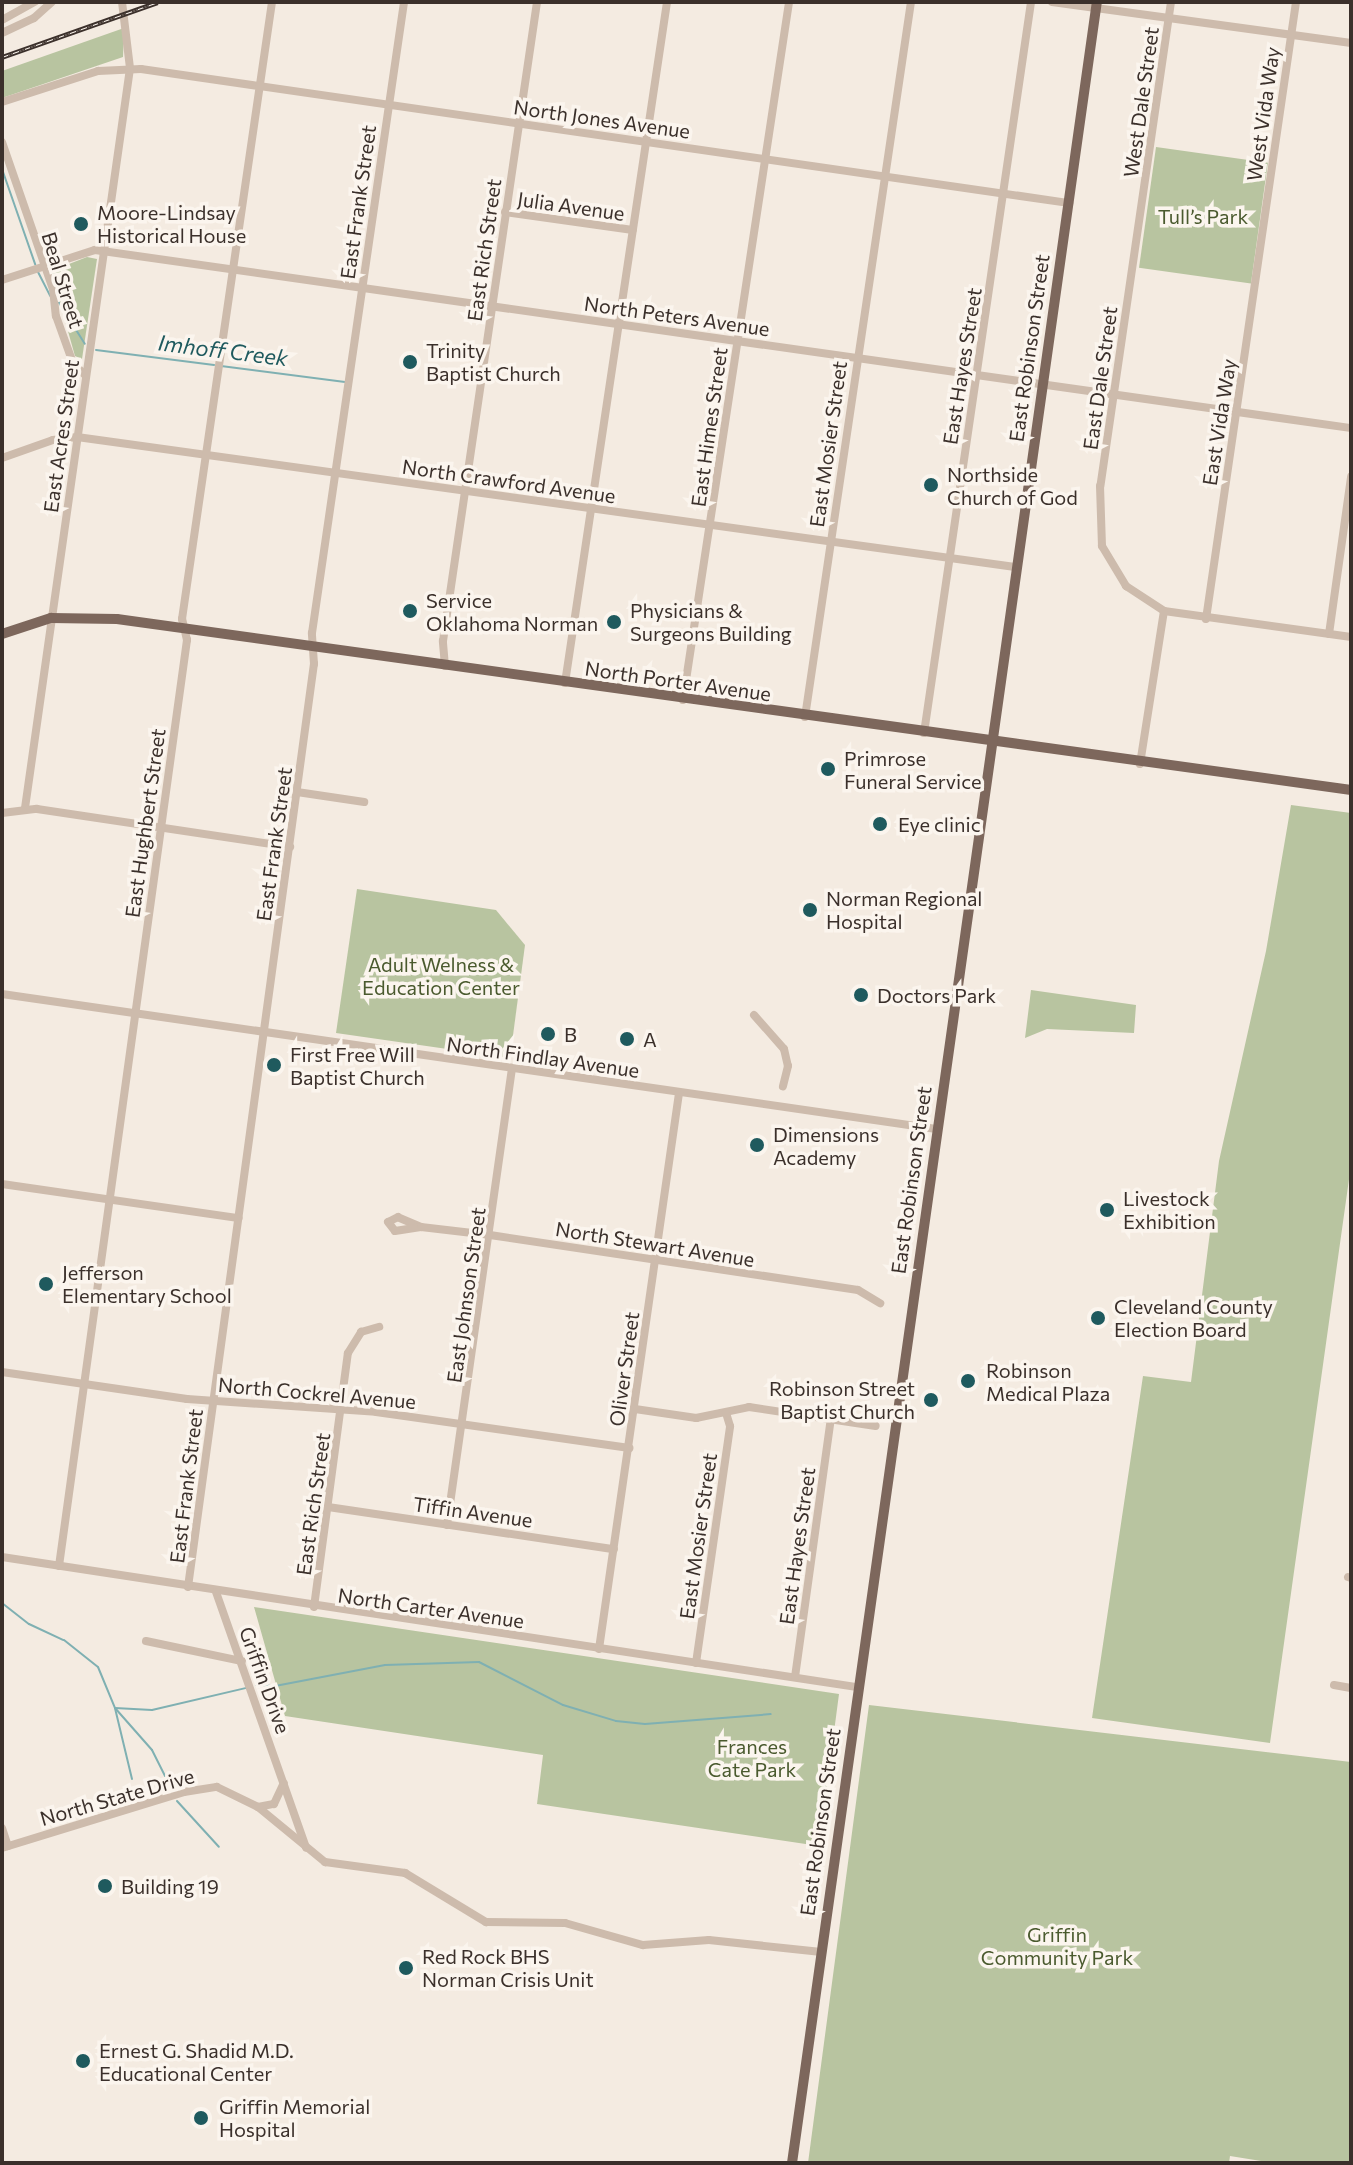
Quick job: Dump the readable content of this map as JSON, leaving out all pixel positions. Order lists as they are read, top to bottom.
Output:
{
  "streets": {
    "main road": ["East Robinson Street", "North Porter Avenue"],
    "street": [
      "West Dale Street",
      "West Vida Way",
      "North Jones Avenue",
      "East Frank Street",
      "Julia Avenue",
      "East Rich Street",
      "Beal Street",
      "North Peters Avenue",
      "East Hayes Street",
      "East Dale Street",
      "East Vida Way",
      "East Himes Street",
      "East Acres Street",
      "East Mosier Street",
      "North Crawford Avenue",
      "East Hughbert Street",
      "North Findlay Avenue",
      "North Stewart Avenue",
      "East Johnson Street",
      "Oliver Street",
      "North Cockrel Avenue",
      "Tiffin Avenue",
      "North Carter Avenue",
      "Griffin Drive",
      "North State Drive"
    ]
  },
  "crossings": [
    ["West Dale Street", "East Dale Street"],
    ["West Vida Way", "East Vida Way"],
    ["North Jones Avenue", "East Frank Street"],
    ["North Jones Avenue", "East Rich Street"],
    ["North Jones Avenue", "East Robinson Street"],
    ["North Jones Avenue", "East Hayes Street"],
    ["North Jones Avenue", "East Himes Street"],
    ["North Jones Avenue", "East Acres Street"],
    ["North Jones Avenue", "East Mosier Street"],
    ["North Jones Avenue", "East Hughbert Street"],
    ["East Frank Street", "North Peters Avenue"],
    ["East Frank Street", "North Crawford Avenue"],
    ["East Frank Street", "North Porter Avenue"],
    ["East Frank Street", "North Findlay Avenue"],
    ["East Frank Street", "North Cockrel Avenue"],
    ["East Frank Street", "North Carter Avenue"],
    ["Julia Avenue", "East Rich Street"],
    ["East Rich Street", "North Peters Avenue"],
    ["East Rich Street", "North Crawford Avenue"],
    ["East Rich Street", "North Porter Avenue"],
    ["East Rich Street", "North Cockrel Avenue"],
    ["East Rich Street", "Tiffin Avenue"],
    ["East Rich Street", "North Carter Avenue"],
    ["Beal Street", "North Peters Avenue"],
    ["Beal Street", "East Acres Street"],
    ["North Peters Avenue", "East Robinson Street"],
    ["North Peters Avenue", "East Hayes Street"],
    ["North Peters Avenue", "East Dale Street"],
    ["North Peters Avenue", "East Vida Way"],
    ["North Peters Avenue", "East Himes Street"],
    ["North Peters Avenue", "East Acres Street"],
    ["North Peters Avenue", "East Mosier Street"],
    ["North Peters Avenue", "East Hughbert Street"],
    ["East Robinson Street", "North Crawford Avenue"],
    ["East Robinson Street", "North Porter Avenue"],
    ["East Robinson Street", "North Findlay Avenue"],
    ["East Robinson Street", "North Carter Avenue"],
    ["East Robinson Street", "North State Drive"],
    ["East Hayes Street", "North Crawford Avenue"],
    ["East Hayes Street", "North Porter Avenue"],
    ["East Hayes Street", "North Carter Avenue"],
    ["East Himes Street", "North Crawford Avenue"],
    ["East Himes Street", "North Porter Avenue"],
    ["East Acres Street", "North Crawford Avenue"],
    ["East Acres Street", "North Porter Avenue"],
    ["East Mosier Street", "North Crawford Avenue"],
    ["East Mosier Street", "North Porter Avenue"],
    ["East Mosier Street", "North Carter Avenue"],
    ["North Crawford Avenue", "East Hughbert Street"],
    ["North Porter Avenue", "East Hughbert Street"],
    ["East Hughbert Street", "North Findlay Avenue"],
    ["East Hughbert Street", "North Cockrel Avenue"],
    ["East Hughbert Street", "North Carter Avenue"],
    ["North Findlay Avenue", "East Johnson Street"],
    ["North Findlay Avenue", "Oliver Street"],
    ["North Stewart Avenue", "East Johnson Street"],
    ["North Stewart Avenue", "Oliver Street"],
    ["East Johnson Street", "North Cockrel Avenue"],
    ["East Johnson Street", "Tiffin Avenue"],
    ["Oliver Street", "North Cockrel Avenue"],
    ["Oliver Street", "Tiffin Avenue"],
    ["Oliver Street", "North Carter Avenue"],
    ["North Carter Avenue", "Griffin Drive"],
    ["Griffin Drive", "North State Drive"]
  ],
  "water": ["Imhoff Creek"],
  "parks": [
    "Tull’s Park",
    "Adult Welness & Education Center",
    "Frances Cate Park",
    "Griffin Community Park"
  ],
  "places": [
    "Moore-Lindsay Historical House",
    "Trinity Baptist Church",
    "Northside Church of God",
    "Service Oklahoma Norman",
    "Physicians & Surgeons Building",
    "Primrose Funeral Service",
    "Eye clinic",
    "Norman Regional Hospital",
    "Doctors Park",
    "B",
    "A",
    "First Free Will Baptist Church",
    "Dimensions Academy",
    "Livestock Exhibition",
    "Jefferson Elementary School",
    "Cleveland County Election Board",
    "Robinson Medical Plaza",
    "Robinson Street Baptist Church",
    "Building 19",
    "Red Rock BHS Norman Crisis Unit",
    "Ernest G. Shadid M.D. Educational Center",
    "Griffin Memorial Hospital"
  ]
}
